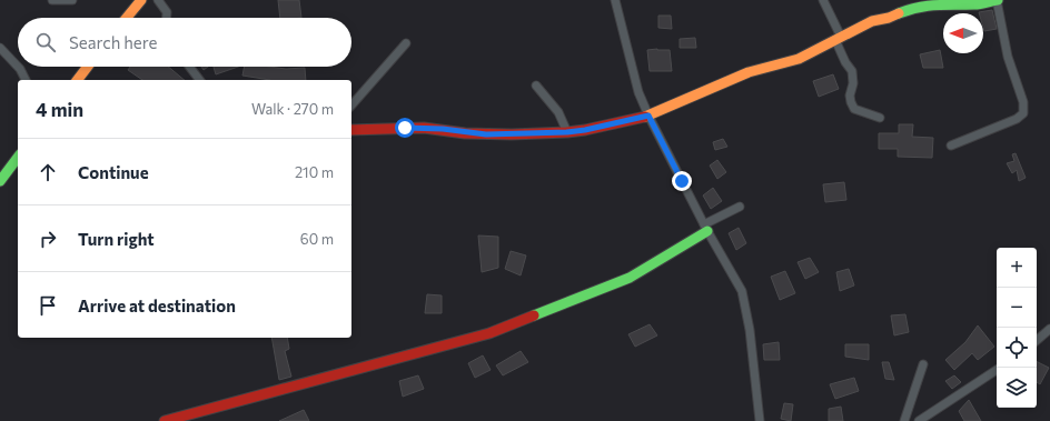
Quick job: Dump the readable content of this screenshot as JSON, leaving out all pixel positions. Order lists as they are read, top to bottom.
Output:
{
  "north": "left",
  "page": {
    "search": "Search here",
    "heading": ["4 min", "Walk · 270 m"],
    "list": [
      ["Continue", "210 m"],
      ["Turn right", "60 m"],
      "Arrive at destination"
    ],
    "map_buttons": ["+", "−"]
  }
}
